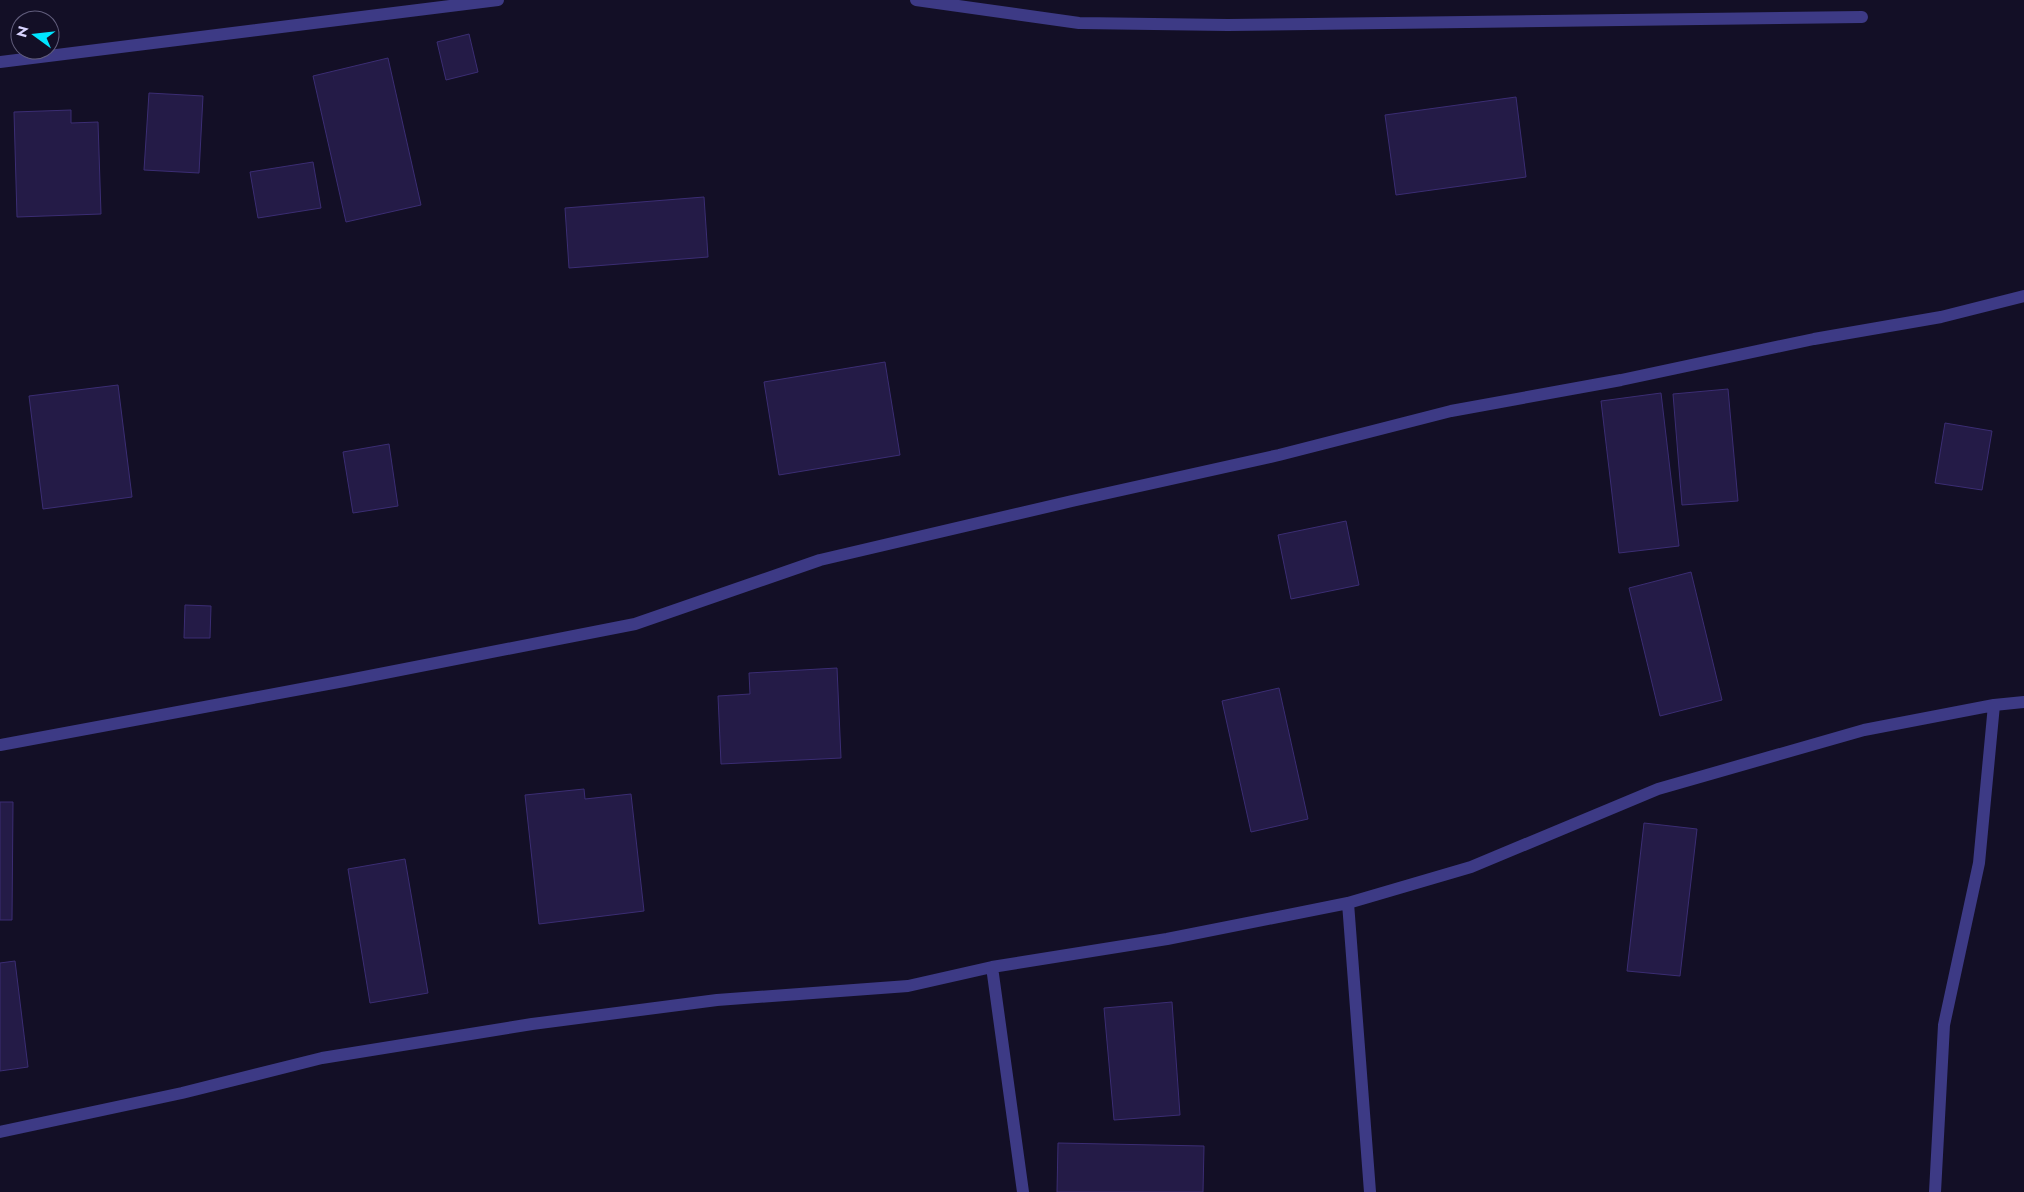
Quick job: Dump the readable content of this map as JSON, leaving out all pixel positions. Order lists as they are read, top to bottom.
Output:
{
  "north": "left"
}
